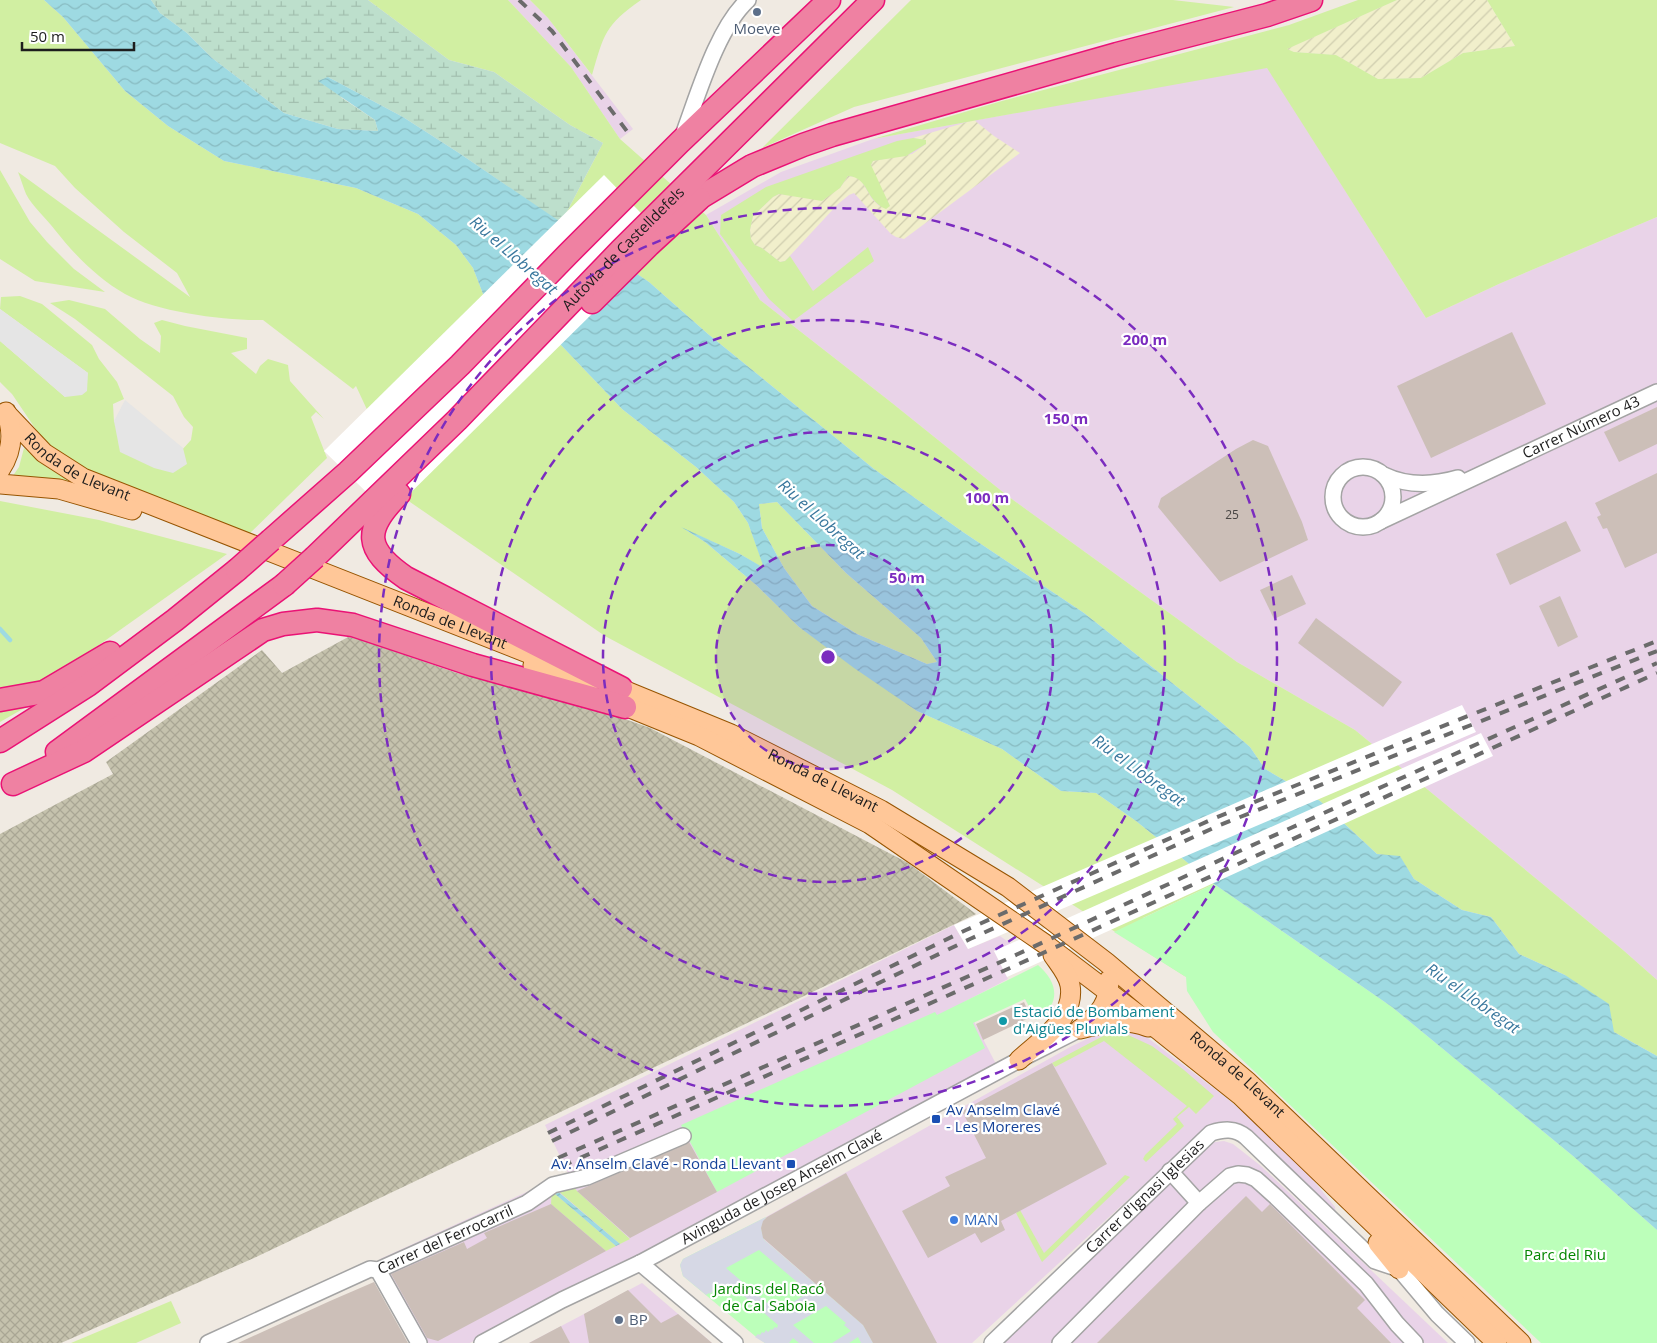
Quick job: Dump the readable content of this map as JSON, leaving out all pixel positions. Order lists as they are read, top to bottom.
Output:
{
  "streets": {
    "highway": ["Autovia de Castelldefels"],
    "main road": ["Ronda de Llevant"],
    "street": [
      "Carrer Número 43",
      "Avinguda de Josep Anselm Clavé",
      "Carrer d'Ignasi Iglesias",
      "Carrer del Ferrocarril"
    ]
  },
  "water": ["Riu el Llobregat"],
  "parks": ["Parc del Riu", "Jardins del Racó de Cal Saboia"],
  "places": {
    "other": [
      "Moeve",
      "Estació de Bombament d'Aigües Pluvials",
      "MAN",
      "BP"
    ],
    "transit": ["Av Anselm Clavé - Les Moreres", "Av. Anselm Clavé - Ronda Llevant"]
  },
  "house_numbers": ["25"],
  "scale_bar": "50 m",
  "rings": [
    "200 m",
    "150 m",
    "100 m",
    "50 m"
  ]
}
